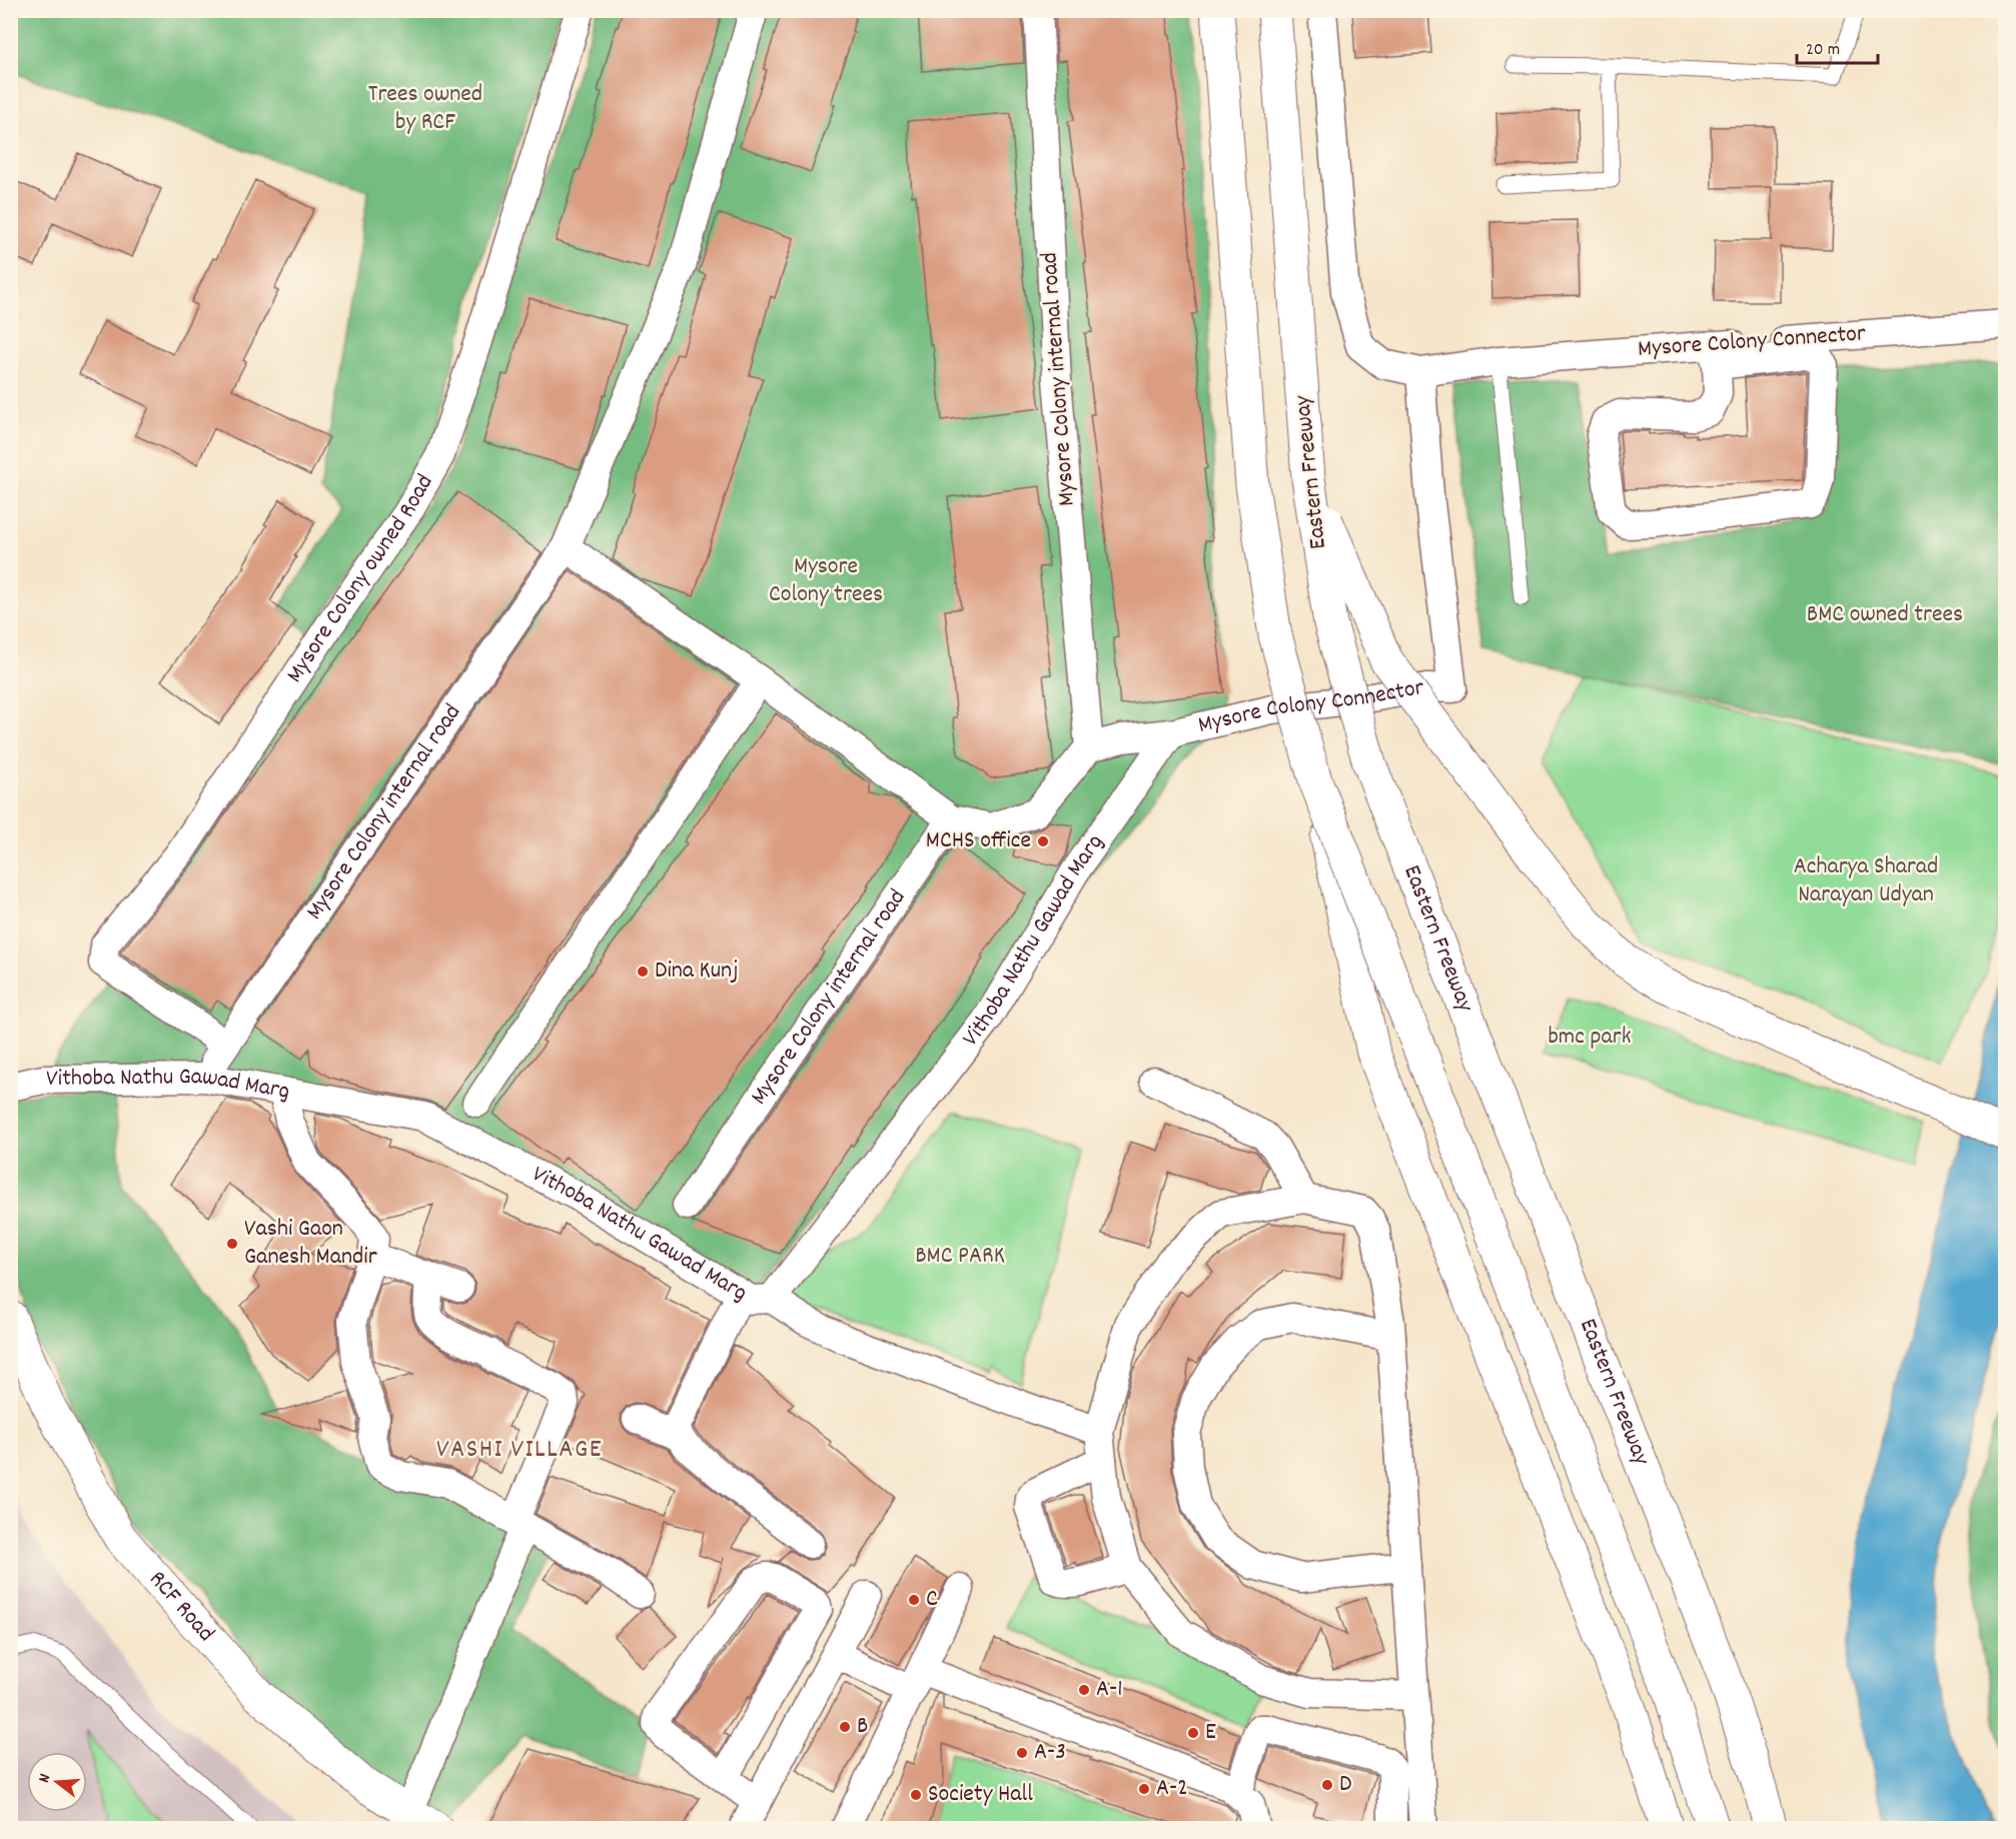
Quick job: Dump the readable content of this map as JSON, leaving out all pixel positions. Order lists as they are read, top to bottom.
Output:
{
  "streets": {
    "main road": ["Eastern Freeway", "RCF Road"],
    "street": [
      "Mysore Colony Connector",
      "Mysore Colony internal road",
      "Mysore Colony owned Road",
      "Vithoba Nathu Gawad Marg"
    ]
  },
  "crossings": [
    ["Mysore Colony Connector", "Vithoba Nathu Gawad Marg"],
    ["Mysore Colony internal road", "Mysore Colony owned Road"],
    ["Mysore Colony internal road", "Vithoba Nathu Gawad Marg"]
  ],
  "districts": ["VASHI VILLAGE"],
  "parks": [
    "Trees owned by RCF",
    "Mysore Colony trees",
    "BMC owned trees",
    "Acharya Sharad Narayan Udyan",
    "bmc park",
    "BMC PARK"
  ],
  "places": [
    "MCHS office",
    "Dina Kunj",
    "Vashi Gaon Ganesh Mandir",
    "C",
    "A-1",
    "B",
    "E",
    "A-3",
    "D",
    "A-2",
    "Society Hall"
  ],
  "scale_bar": "20 m",
  "north": "left"
}
